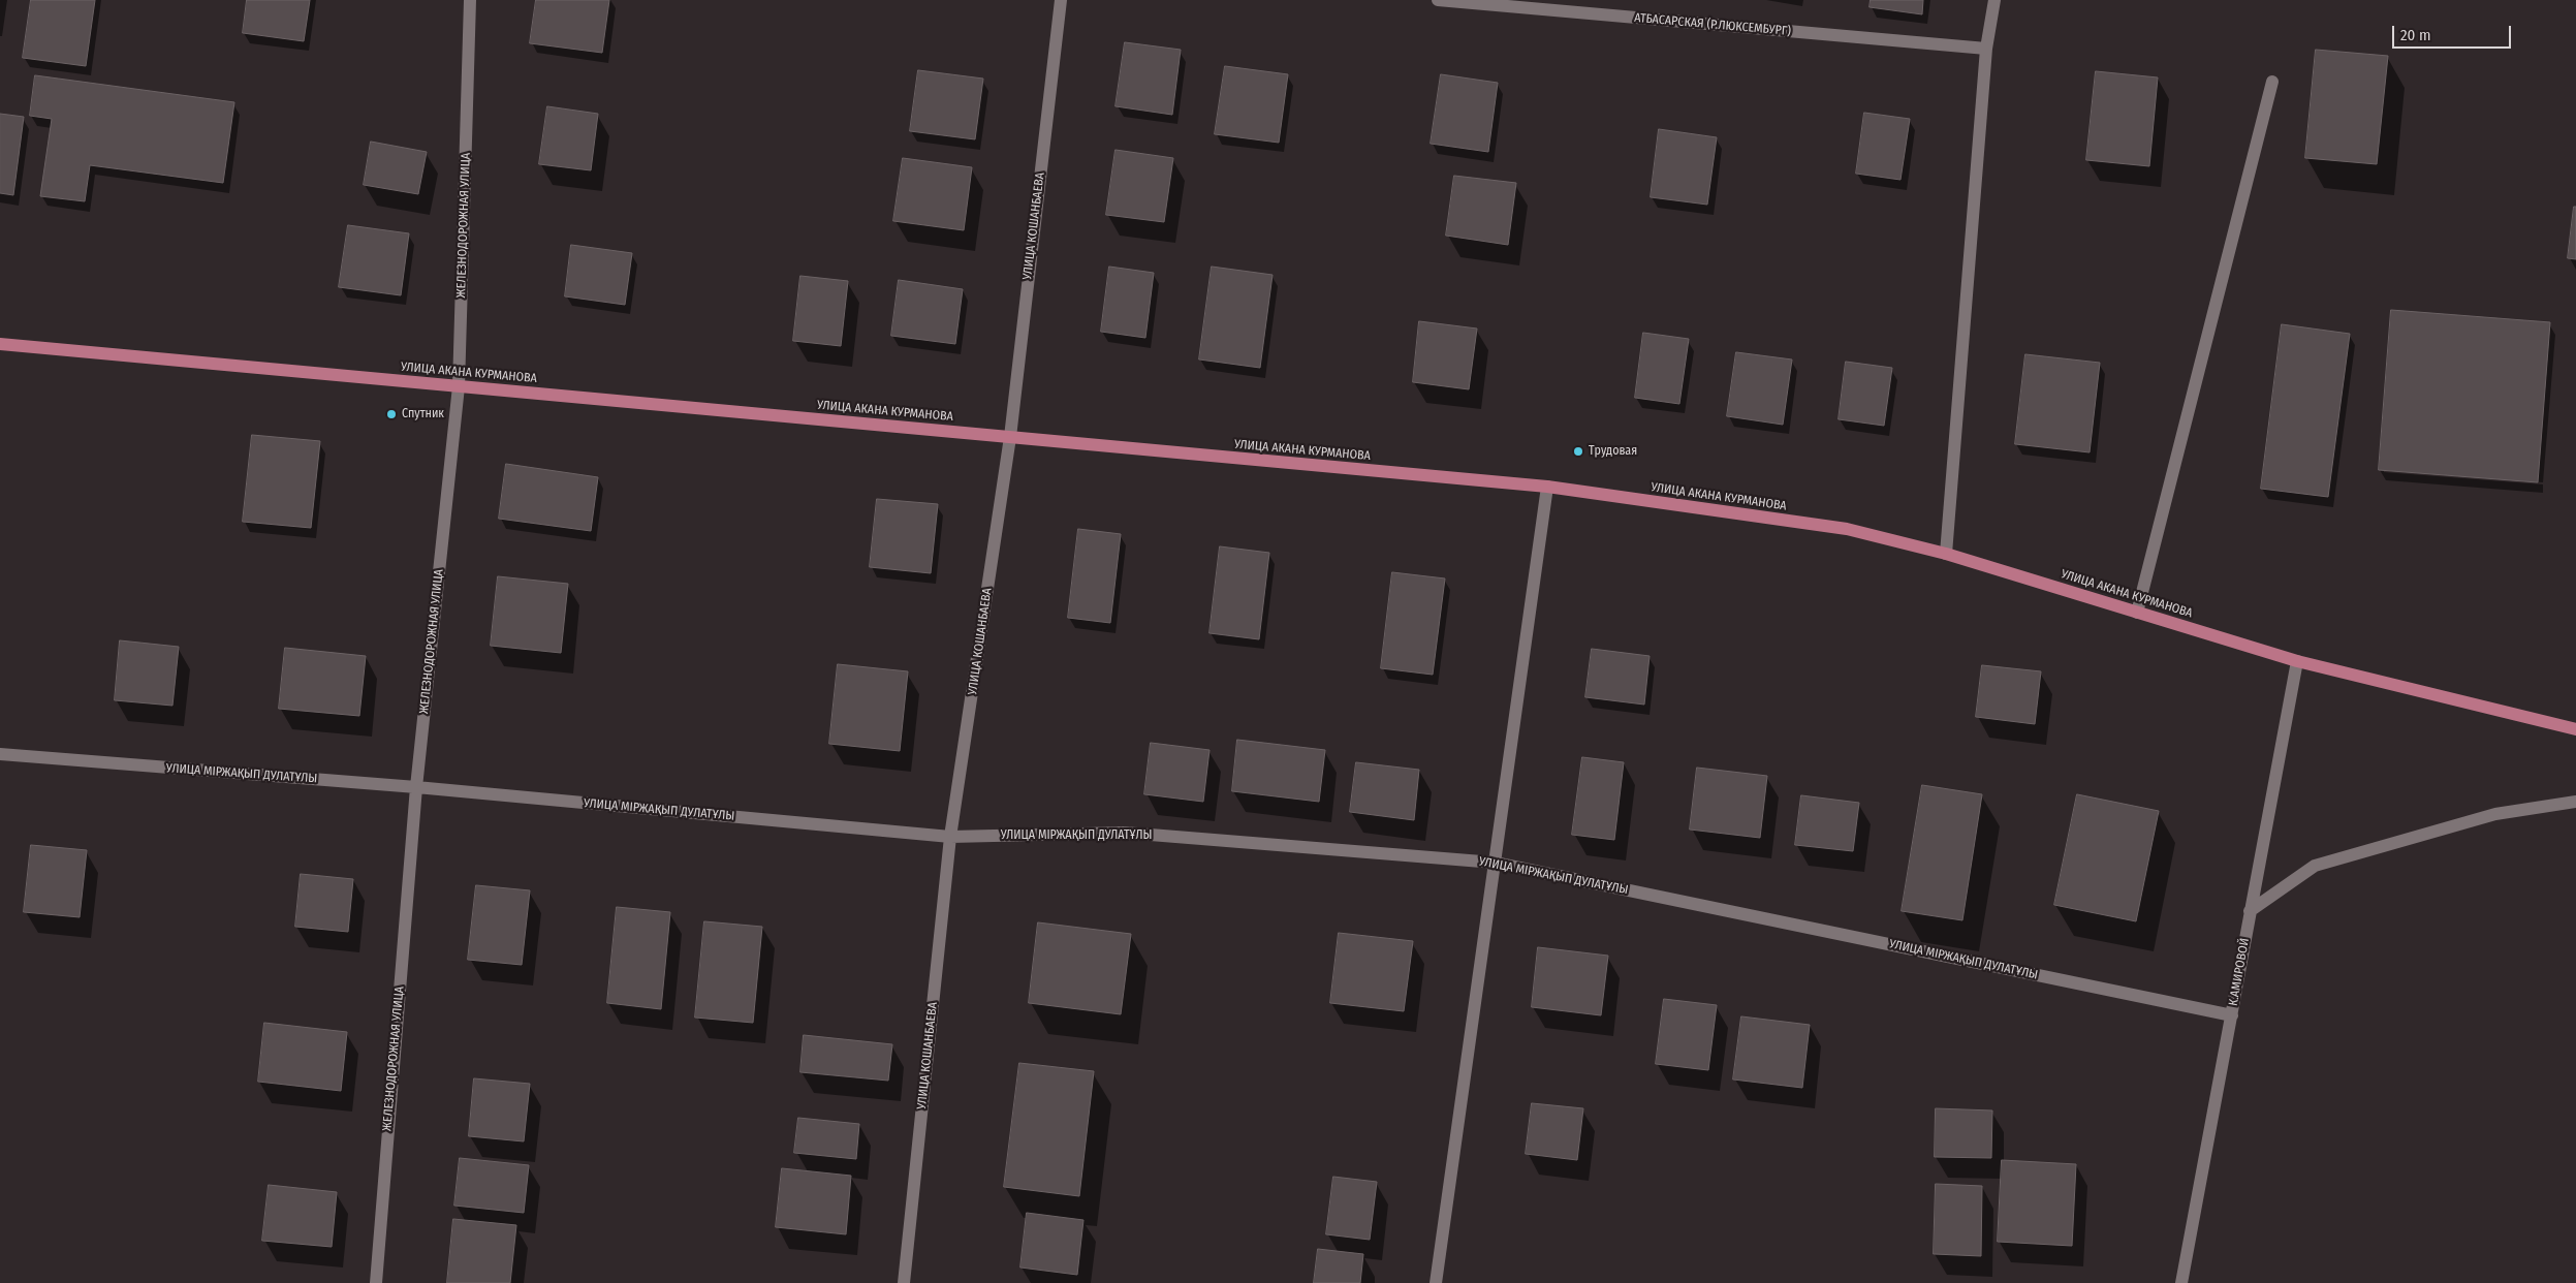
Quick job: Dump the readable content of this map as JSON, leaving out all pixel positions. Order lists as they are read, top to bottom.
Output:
{
  "streets": {
    "main road": ["УЛИЦА АКАНА КУРМАНОВА"],
    "street": [
      "АТБАСАРСКАЯ (Р.ЛЮКСЕМБУРГ)",
      "ЖЕЛЕЗНОДОРОЖНАЯ УЛИЦА",
      "УЛИЦА КОШАНБАЕВА",
      "УЛИЦА МІРЖАҚЫП ДУЛАТҰЛЫ",
      "К.АМИРОВОЙ"
    ]
  },
  "crossings": [
    ["ЖЕЛЕЗНОДОРОЖНАЯ УЛИЦА", "УЛИЦА АКАНА КУРМАНОВА"],
    ["ЖЕЛЕЗНОДОРОЖНАЯ УЛИЦА", "УЛИЦА МІРЖАҚЫП ДУЛАТҰЛЫ"],
    ["УЛИЦА КОШАНБАЕВА", "УЛИЦА АКАНА КУРМАНОВА"],
    ["УЛИЦА КОШАНБАЕВА", "УЛИЦА МІРЖАҚЫП ДУЛАТҰЛЫ"],
    ["УЛИЦА АКАНА КУРМАНОВА", "К.АМИРОВОЙ"],
    ["УЛИЦА МІРЖАҚЫП ДУЛАТҰЛЫ", "К.АМИРОВОЙ"]
  ],
  "places": ["Спутник", "Трудовая"],
  "scale_bar": "20 m"
}
